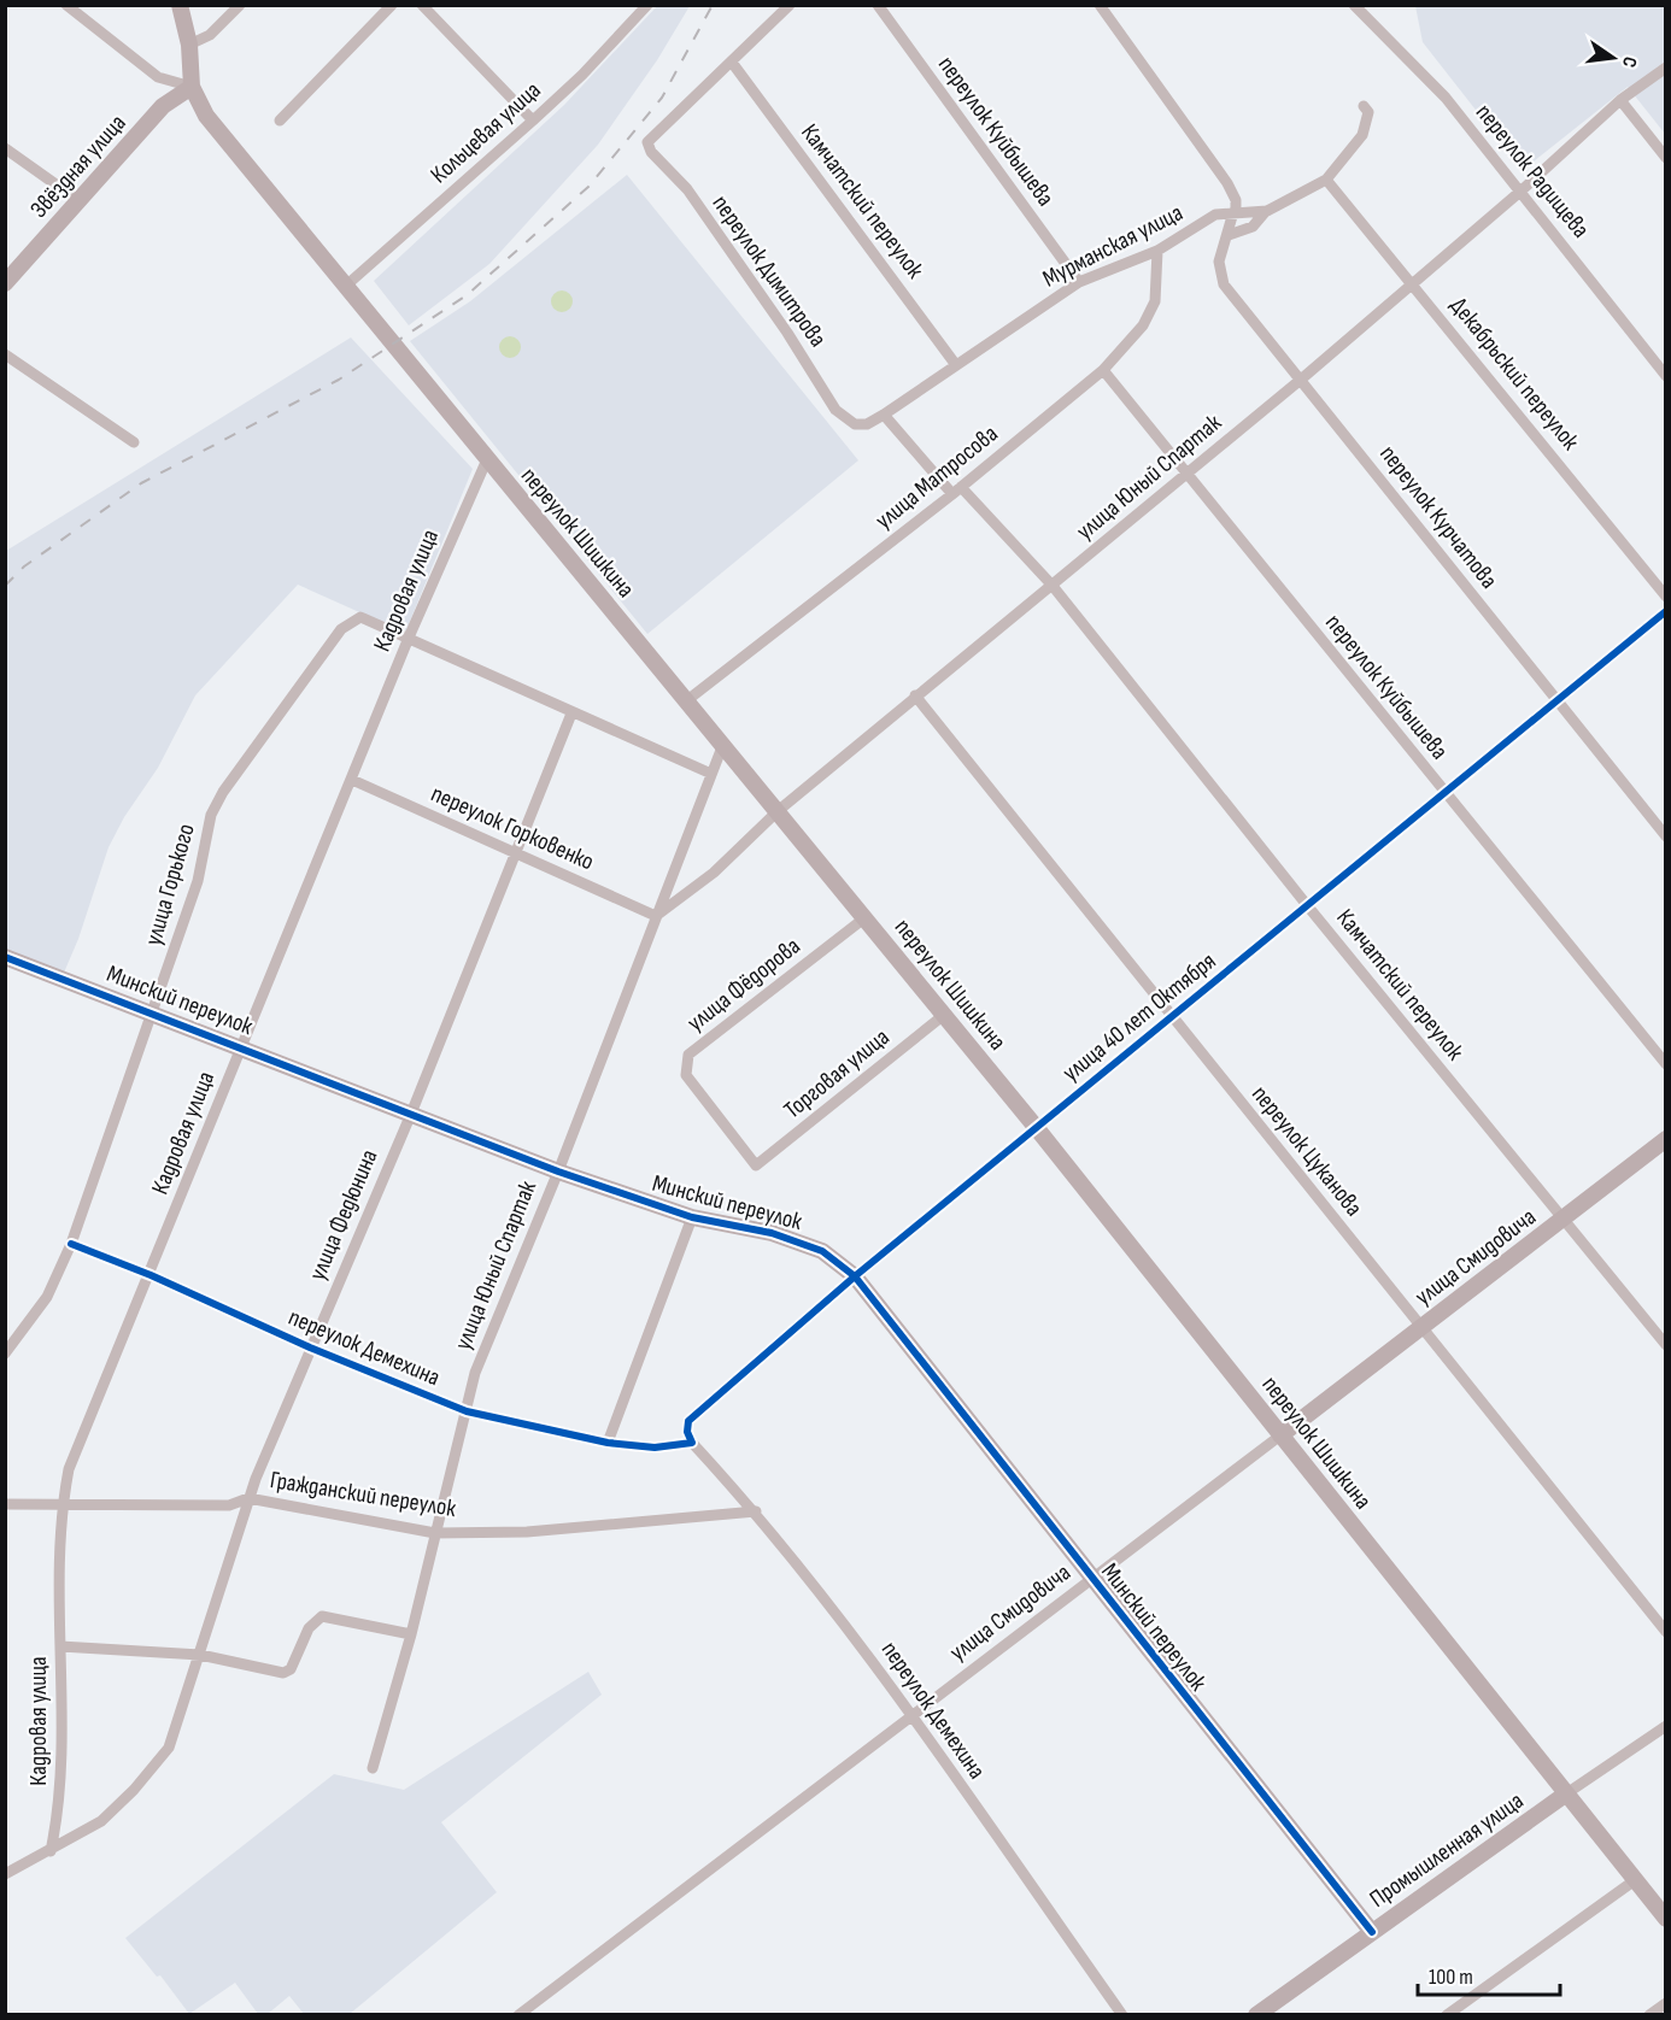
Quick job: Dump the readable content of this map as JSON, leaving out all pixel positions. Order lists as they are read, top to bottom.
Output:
{
  "streets": {
    "main road": [
      "Звёздная улица",
      "переулок Шишкина",
      "Минский переулок",
      "улица Смидовича",
      "Промышленная улица"
    ],
    "street": [
      "переулок Куйбышева",
      "Кольцевая улица",
      "переулок Радищева",
      "Камчатский переулок",
      "Мурманская улица",
      "переулок Димитрова",
      "Декабрьский переулок",
      "улица Матросова",
      "улица Юный Спартак",
      "переулок Курчатова",
      "Кадровая улица",
      "переулок Горковенко",
      "улица Горького",
      "улица Фёдорова",
      "улица 40 лет Октября",
      "Торговая улица",
      "переулок Цуканова",
      "улица Федюнина",
      "переулок Демехина",
      "Гражданский переулок"
    ]
  },
  "crossings": [
    ["переулок Куйбышева", "Мурманская улица"],
    ["переулок Куйбышева", "улица Матросова"],
    ["переулок Куйбышева", "улица Юный Спартак"],
    ["переулок Куйбышева", "улица 40 лет Октября"],
    ["Кольцевая улица", "переулок Шишкина"],
    ["Звёздная улица", "переулок Шишкина"],
    ["переулок Радищева", "улица Юный Спартак"],
    ["Камчатский переулок", "Мурманская улица"],
    ["Камчатский переулок", "переулок Димитрова"],
    ["Камчатский переулок", "улица Матросова"],
    ["Камчатский переулок", "улица Юный Спартак"],
    ["Камчатский переулок", "улица 40 лет Октября"],
    ["Камчатский переулок", "улица Смидовича"],
    ["Мурманская улица", "переулок Димитрова"],
    ["Мурманская улица", "Декабрьский переулок"],
    ["Мурманская улица", "улица Матросова"],
    ["Мурманская улица", "переулок Курчатова"],
    ["Декабрьский переулок", "улица Юный Спартак"],
    ["улица Матросова", "переулок Шишкина"],
    ["улица Юный Спартак", "переулок Курчатова"],
    ["улица Юный Спартак", "переулок Шишкина"],
    ["улица Юный Спартак", "переулок Горковенко"],
    ["улица Юный Спартак", "Минский переулок"],
    ["улица Юный Спартак", "переулок Цуканова"],
    ["улица Юный Спартак", "переулок Демехина"],
    ["улица Юный Спартак", "Гражданский переулок"],
    ["переулок Курчатова", "улица 40 лет Октября"],
    ["переулок Шишкина", "Кадровая улица"],
    ["переулок Шишкина", "улица Фёдорова"],
    ["переулок Шишкина", "улица 40 лет Октября"],
    ["переулок Шишкина", "Торговая улица"],
    ["переулок Шишкина", "улица Смидовича"],
    ["переулок Шишкина", "Промышленная улица"],
    ["Кадровая улица", "переулок Горковенко"],
    ["Кадровая улица", "улица Горького"],
    ["Кадровая улица", "Минский переулок"],
    ["Кадровая улица", "улица Федюнина"],
    ["Кадровая улица", "переулок Демехина"],
    ["Кадровая улица", "Гражданский переулок"],
    ["переулок Горковенко", "улица Федюнина"],
    ["улица Горького", "Минский переулок"],
    ["улица Горького", "переулок Демехина"],
    ["улица Фёдорова", "Торговая улица"],
    ["Минский переулок", "улица 40 лет Октября"],
    ["Минский переулок", "улица Федюнина"],
    ["Минский переулок", "улица Смидовича"],
    ["Минский переулок", "Промышленная улица"],
    ["улица 40 лет Октября", "переулок Цуканова"],
    ["улица 40 лет Октября", "переулок Демехина"],
    ["переулок Цуканова", "улица Смидовича"],
    ["улица Федюнина", "переулок Демехина"],
    ["улица Федюнина", "Гражданский переулок"],
    ["улица Смидовича", "переулок Демехина"],
    ["переулок Демехина", "Гражданский переулок"]
  ],
  "scale_bar": "100 m",
  "north": "right"
}
